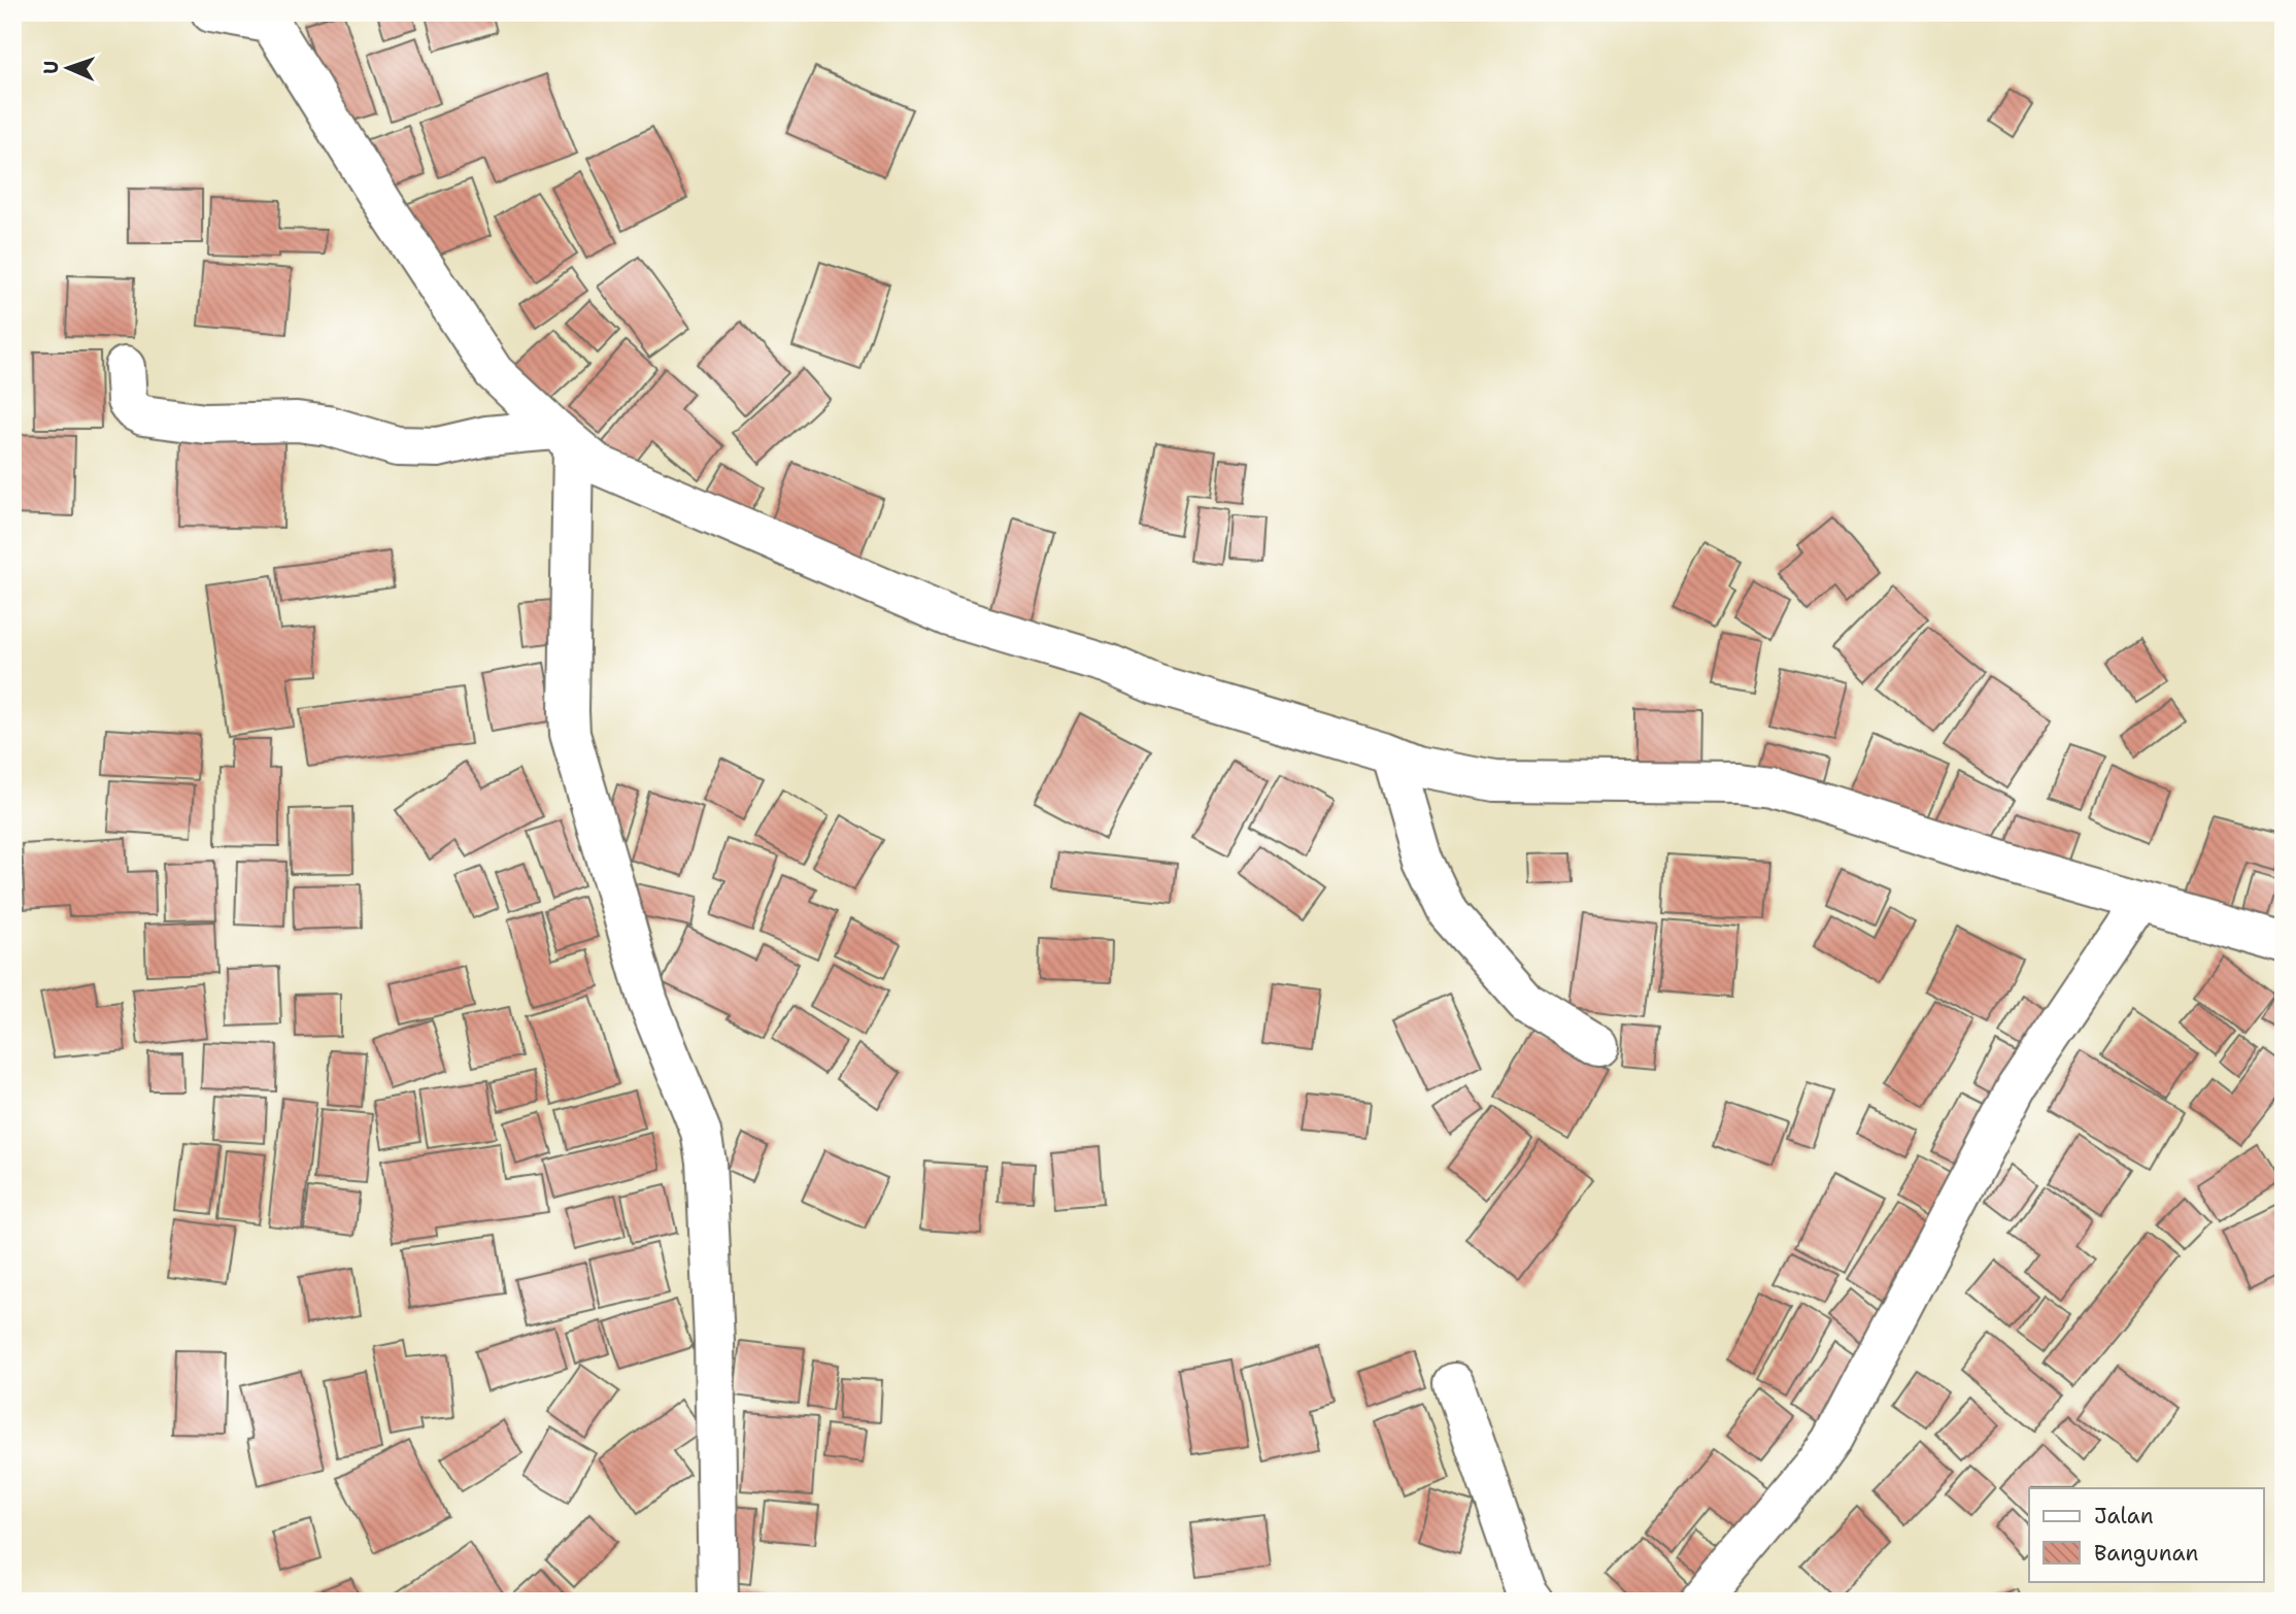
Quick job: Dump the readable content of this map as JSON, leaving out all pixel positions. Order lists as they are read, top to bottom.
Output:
{
  "legend": ["Jalan", "Bangunan"],
  "north": "left"
}
